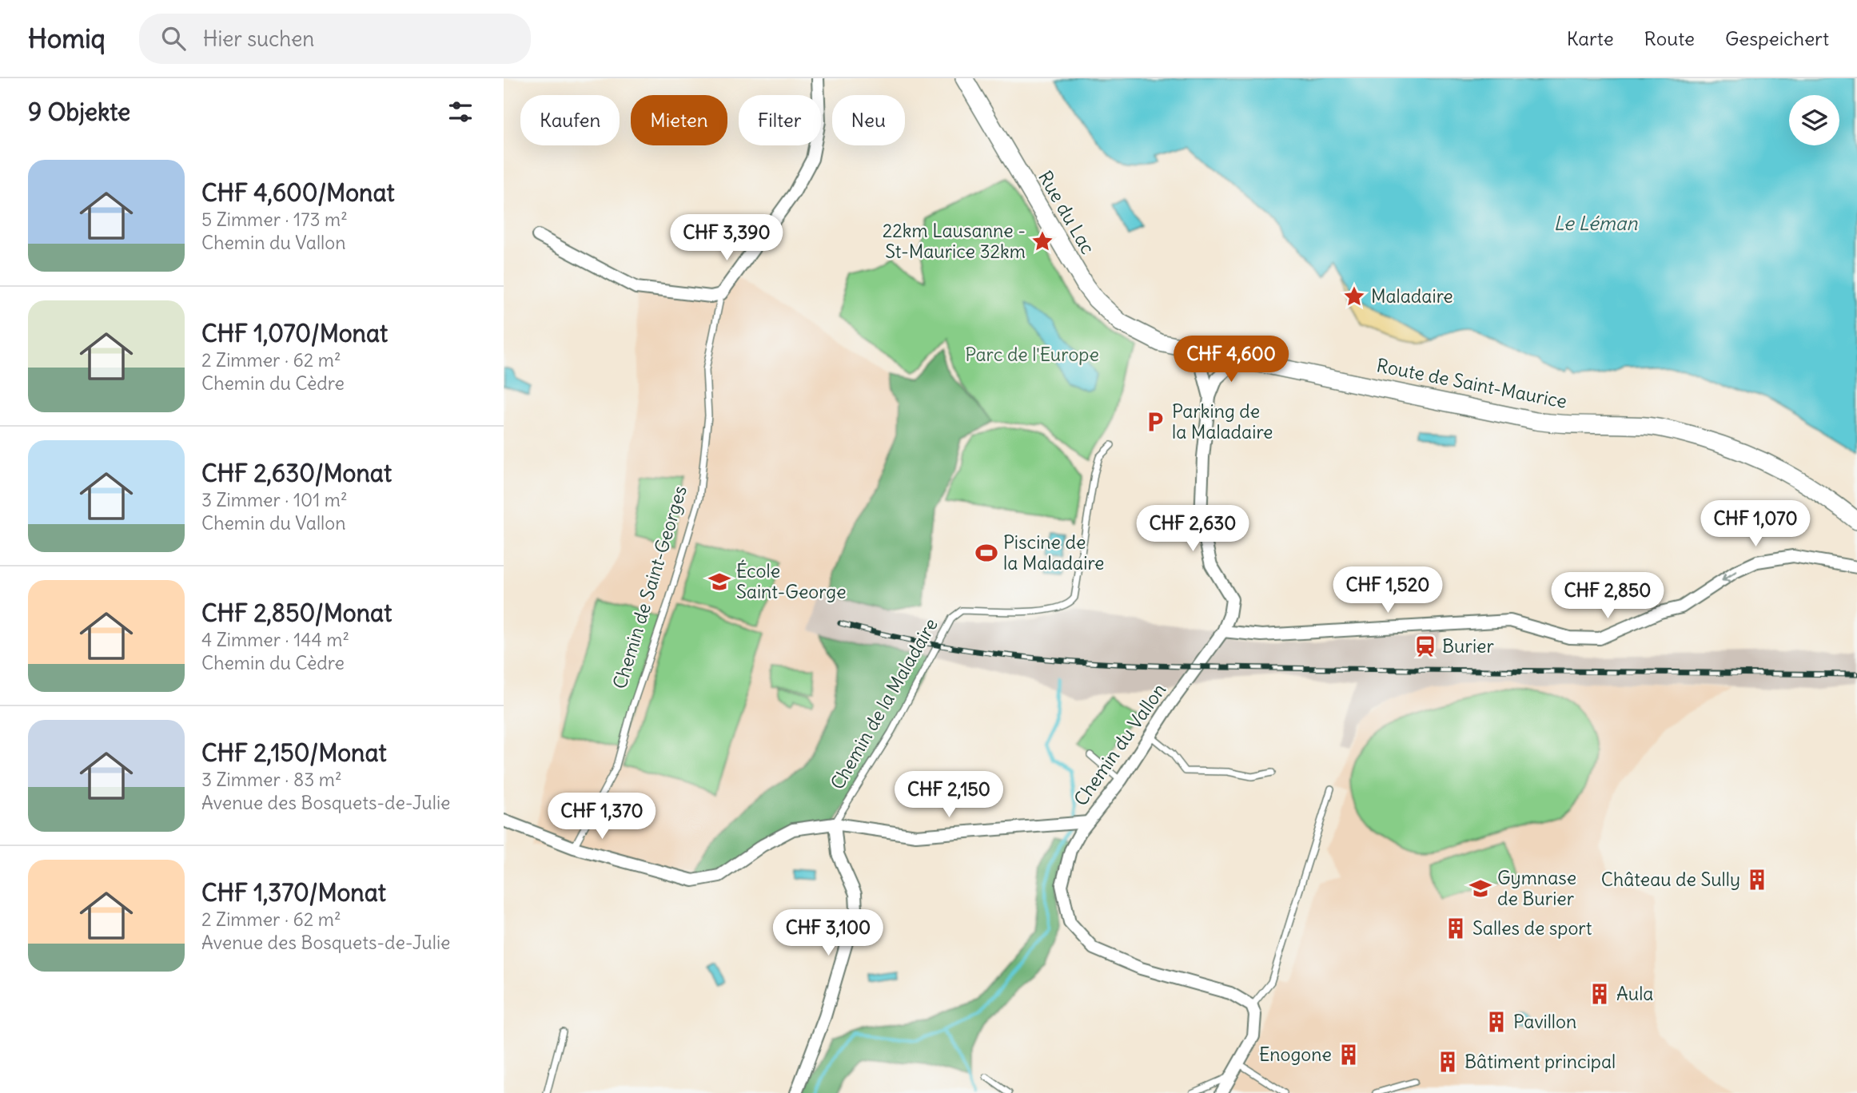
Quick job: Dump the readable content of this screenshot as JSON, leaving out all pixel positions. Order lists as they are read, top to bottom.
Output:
{
  "streets": {
    "main road": ["Rue du Lac", "Route de Saint-Maurice"],
    "street": ["Chemin de Saint-Georges", "Chemin du Vallon"],
    "lane": ["Chemin de la Maladaire"]
  },
  "crossings": [
    ["Rue du Lac", "Route de Saint-Maurice"],
    ["Route de Saint-Maurice", "Chemin du Vallon"]
  ],
  "water": ["Le Léman"],
  "parks": ["Parc de l'Europe"],
  "places": {
    "place": ["22km Lausanne - St-Maurice 32km", "Maladaire"],
    "parking": ["Parking de la Maladaire"],
    "sports": ["Piscine de la Maladaire"],
    "school or university": ["École Saint-George", "Gymnase de Burier"],
    "station": ["Burier"],
    "building": [
      "Château de Sully",
      "Salles de sport",
      "Aula",
      "Pavillon",
      "Enogone",
      "Bâtiment principal"
    ]
  },
  "page": {
    "header": "Homiq",
    "search": "Hier suchen",
    "nav": ["Karte", "Route", "Gespeichert"],
    "heading": "9 Objekte",
    "chip": [
      "Kaufen",
      "Mieten",
      "Filter",
      "Neu"
    ],
    "list": [
      {
        "name": "CHF 4,600/Monat",
        "note": "5 Zimmer · 173 m² · Chemin du Vallon"
      },
      {
        "name": "CHF 1,070/Monat",
        "note": "2 Zimmer · 62 m² · Chemin du Cèdre"
      },
      {
        "name": "CHF 2,630/Monat",
        "note": "3 Zimmer · 101 m² · Chemin du Vallon"
      },
      {
        "name": "CHF 2,850/Monat",
        "note": "4 Zimmer · 144 m² · Chemin du Cèdre"
      },
      {
        "name": "CHF 2,150/Monat",
        "note": "3 Zimmer · 83 m² · Avenue des Bosquets-de-Julie"
      },
      {
        "name": "CHF 1,370/Monat",
        "note": "2 Zimmer · 62 m² · Avenue des Bosquets-de-Julie"
      }
    ],
    "price": [
      "CHF 3,390",
      "CHF 4,600",
      "CHF 1,070",
      "CHF 2,630",
      "CHF 1,520",
      "CHF 2,850",
      "CHF 2,150",
      "CHF 1,370",
      "CHF 3,100"
    ]
  }
}
